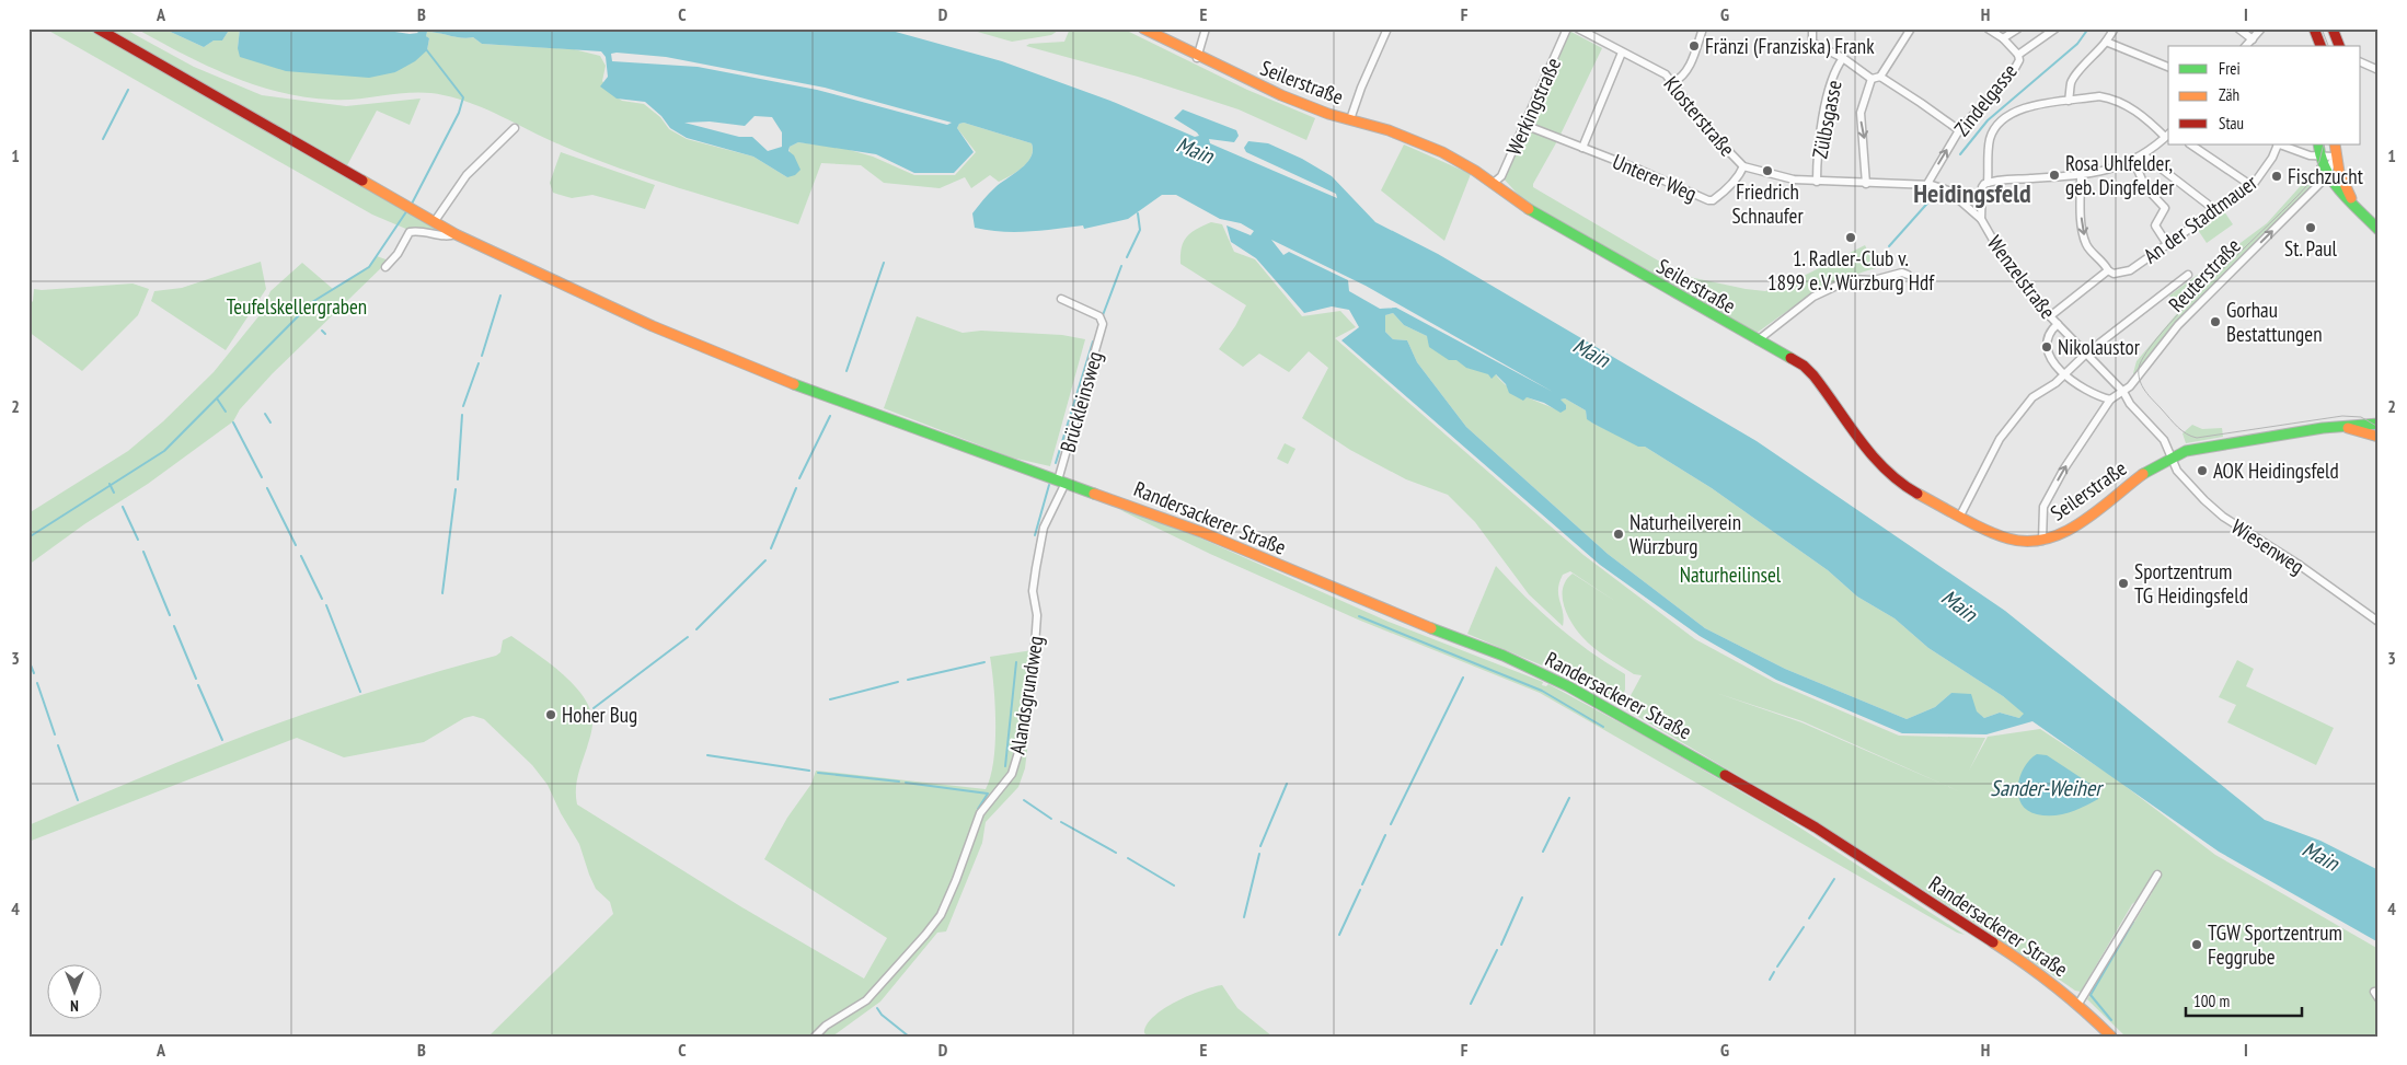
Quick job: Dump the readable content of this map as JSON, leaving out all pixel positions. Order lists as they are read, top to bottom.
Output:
{
  "streets": {
    "main road": ["Seilerstraße", "Reuterstraße", "Randersackerer Straße"],
    "street": [
      "Zindelgasse",
      "Werkingstraße",
      "Klosterstraße",
      "Zülbsgasse",
      "Unterer Weg",
      "An der Stadtmauer",
      "Wenzelstraße",
      "Brückleinsweg",
      "Wiesenweg",
      "Alandsgrundweg"
    ]
  },
  "crossings": [
    ["Seilerstraße", "Werkingstraße"],
    ["Seilerstraße", "Wenzelstraße"],
    ["Seilerstraße", "Wiesenweg"],
    ["Zindelgasse", "Klosterstraße"],
    ["Werkingstraße", "Unterer Weg"],
    ["Klosterstraße", "Zülbsgasse"],
    ["Klosterstraße", "Unterer Weg"],
    ["Reuterstraße", "Wenzelstraße"],
    ["Wenzelstraße", "Wiesenweg"],
    ["Brückleinsweg", "Randersackerer Straße"],
    ["Brückleinsweg", "Alandsgrundweg"],
    ["Randersackerer Straße", "Alandsgrundweg"]
  ],
  "one_way": ["Reuterstraße"],
  "districts": ["Heidingsfeld"],
  "water": ["Main", "Sander-Weiher"],
  "parks": ["Teufelskellergraben", "Naturheilinsel"],
  "places": [
    "Fränzi (Franziska) Frank",
    "Friedrich Schnaufer",
    "Rosa Uhlfelder, geb. Dingfelder",
    "Fischzucht",
    "St. Paul",
    "1. Radler-Club v. 1899 e.V. Würzburg Hdf",
    "Gorhau Bestattungen",
    "Nikolaustor",
    "AOK Heidingsfeld",
    "Naturheilverein Würzburg",
    "Sportzentrum TG Heidingsfeld",
    "Hoher Bug",
    "TGW Sportzentrum Feggrube"
  ],
  "legend": ["Frei", "Zäh", "Stau"],
  "scale_bar": "100 m",
  "north": "bottom",
  "grid": {
    "columns": [
      "A",
      "B",
      "C",
      "D",
      "E",
      "F",
      "G",
      "H",
      "I"
    ],
    "rows": [
      "1",
      "2",
      "3",
      "4"
    ]
  }
}
